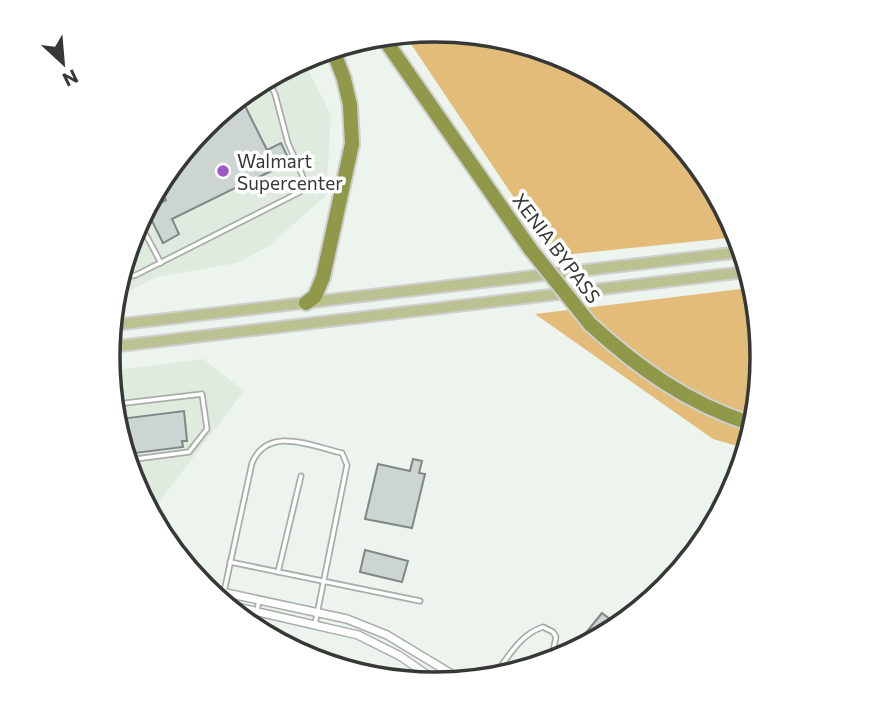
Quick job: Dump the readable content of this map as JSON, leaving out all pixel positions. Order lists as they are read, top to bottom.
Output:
{
  "streets": {
    "highway": ["XENIA BYPASS"]
  },
  "places": ["Walmart Supercenter"],
  "north": "bottom right"
}
